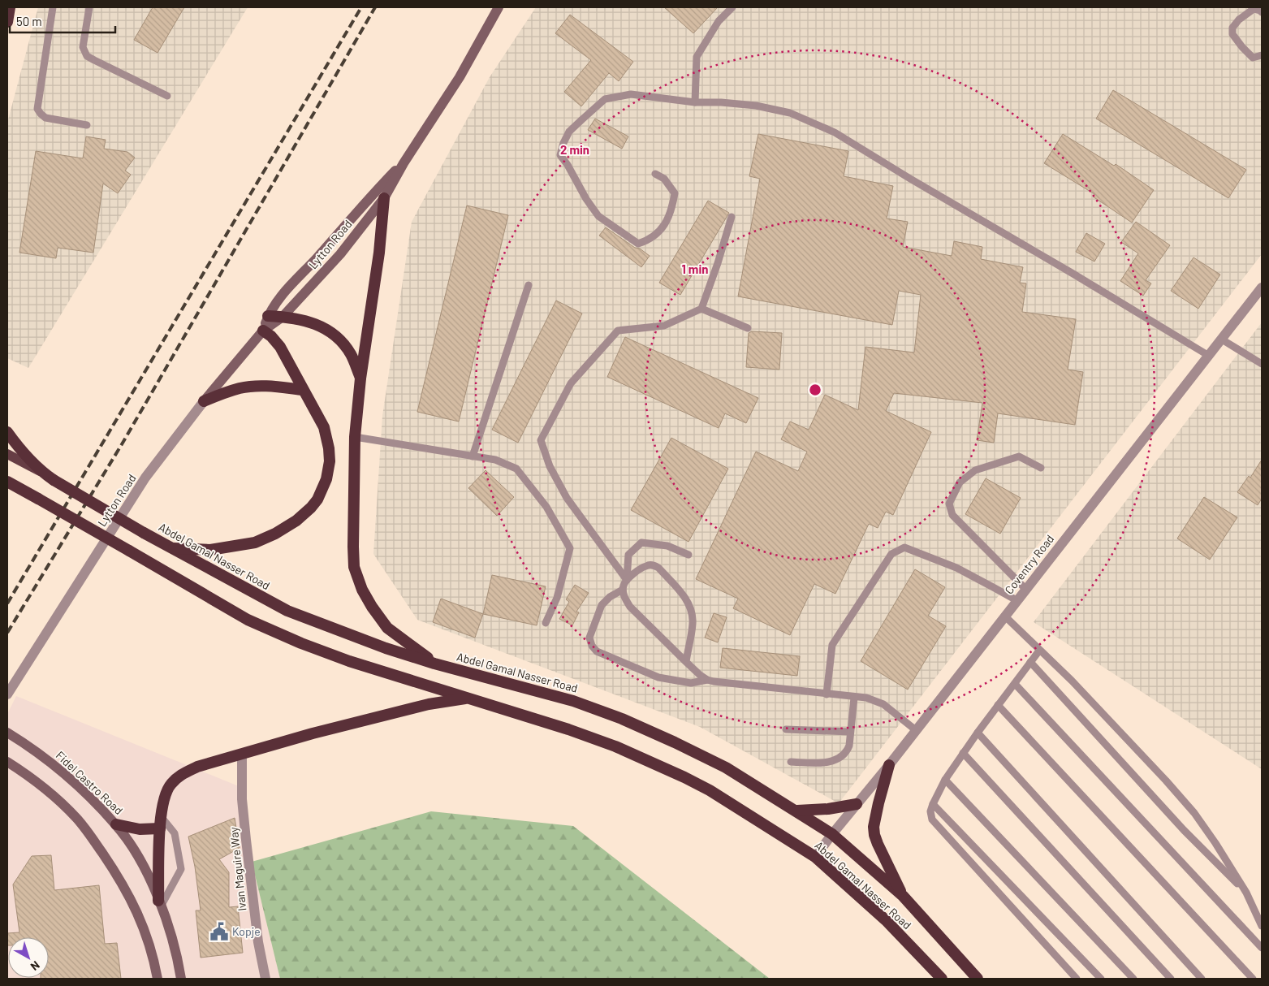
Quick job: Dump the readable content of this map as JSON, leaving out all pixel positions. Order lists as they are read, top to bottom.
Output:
{
  "streets": {
    "highway": ["Abdel Gamal Nasser Road"],
    "main road": ["Lytton Road", "Fidel Castro Road"],
    "street": ["Coventry Road", "Ivan Maguire Way"]
  },
  "crossings": [
    ["Abdel Gamal Nasser Road", "Coventry Road"]
  ],
  "places": {
    "public building": ["Kopje"]
  },
  "scale_bar": "50 m",
  "north": "bottom right",
  "rings": ["2 min", "1 min"]
}
